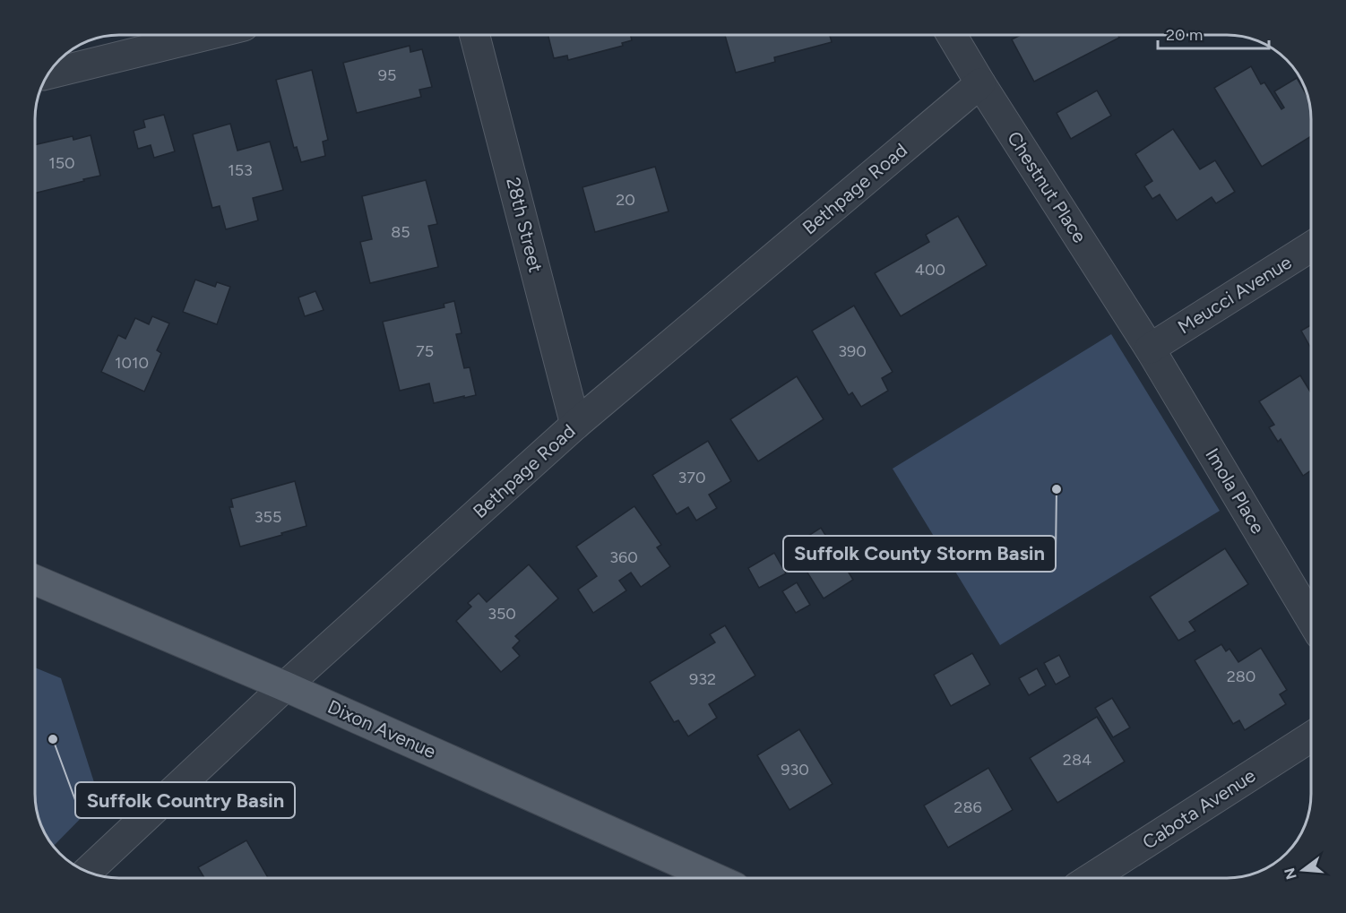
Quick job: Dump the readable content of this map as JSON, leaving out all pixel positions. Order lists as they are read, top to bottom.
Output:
{
  "streets": {
    "main road": ["Dixon Avenue"],
    "street": [
      "Chestnut Place",
      "Bethpage Road",
      "28th Street",
      "Meucci Avenue",
      "Imola Place",
      "Cabota Avenue"
    ]
  },
  "crossings": [
    ["Chestnut Place", "Bethpage Road"],
    ["Chestnut Place", "Meucci Avenue"],
    ["Chestnut Place", "Imola Place"],
    ["Bethpage Road", "28th Street"],
    ["Bethpage Road", "Dixon Avenue"],
    ["Meucci Avenue", "Imola Place"]
  ],
  "places": ["Suffolk County Storm Basin", "Suffolk Country Basin"],
  "house_numbers": [
    "95",
    "150",
    "153",
    "20",
    "85",
    "400",
    "75",
    "390",
    "1010",
    "370",
    "355",
    "360",
    "350",
    "280",
    "932",
    "284",
    "930",
    "286"
  ],
  "scale_bar": "20 m",
  "north": "left"
}
